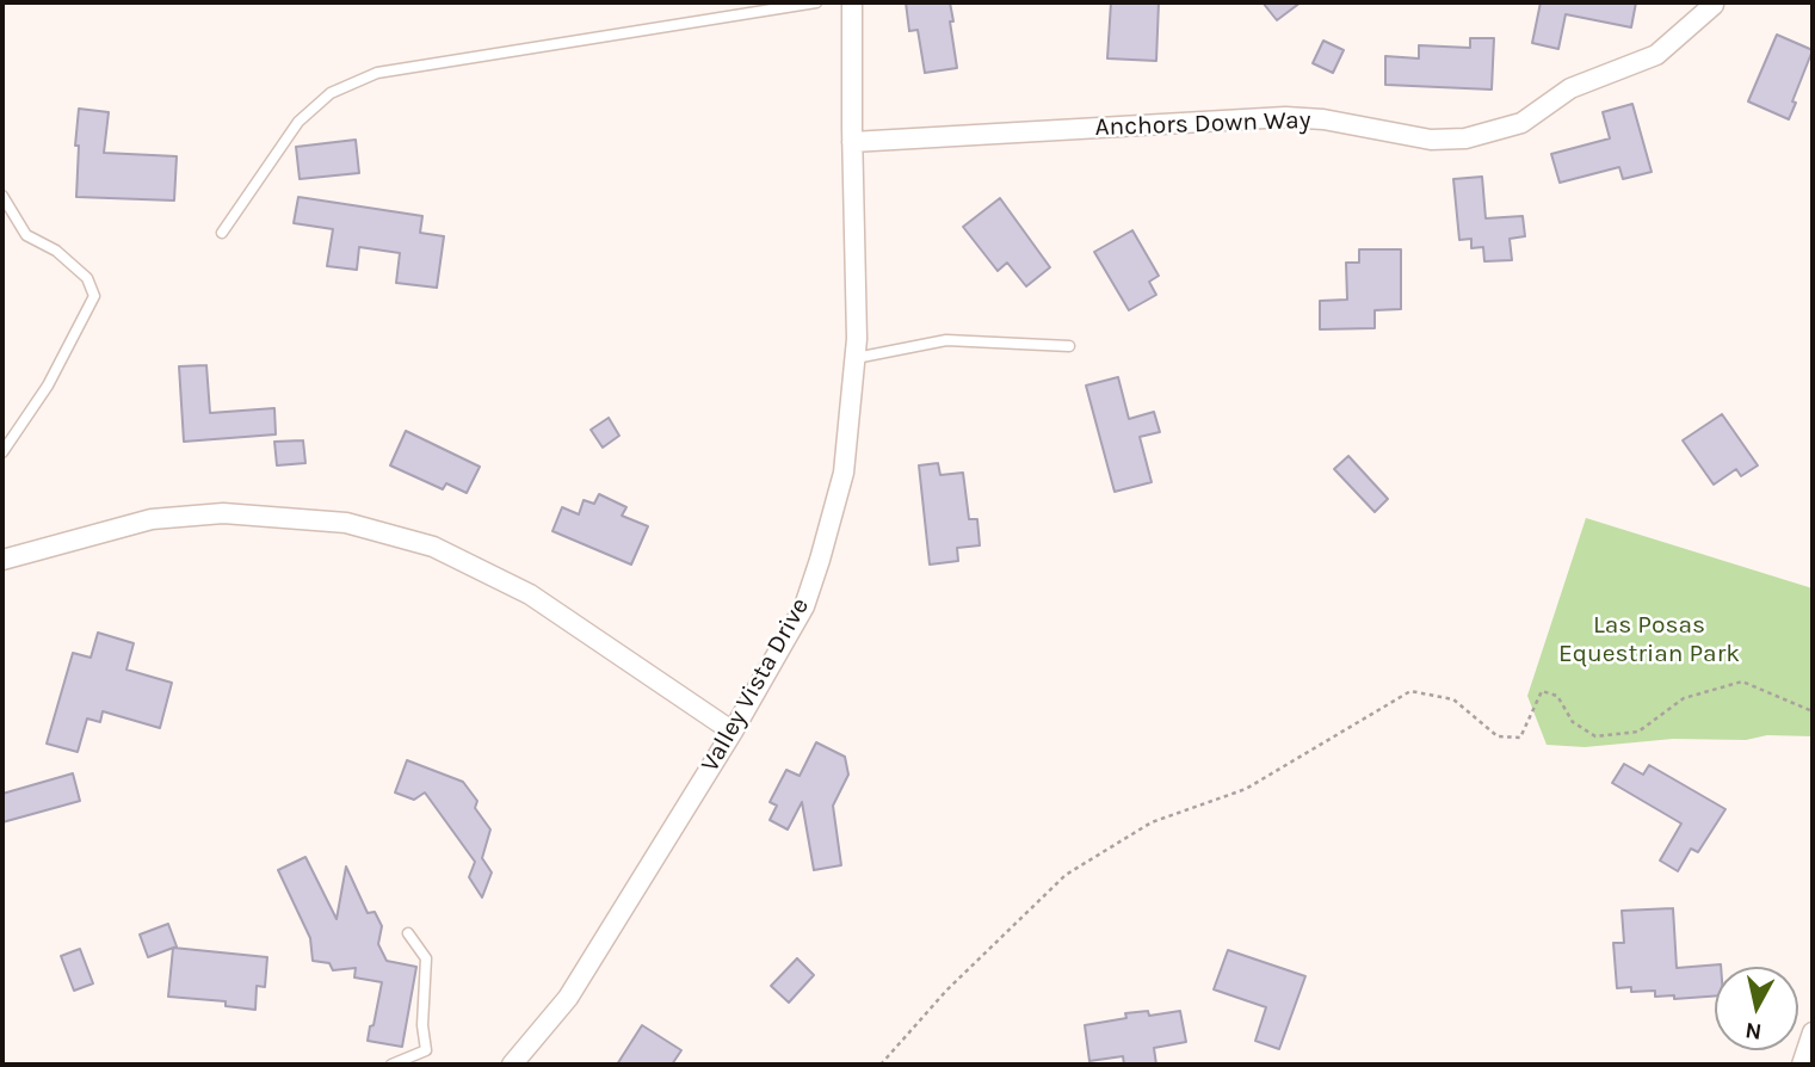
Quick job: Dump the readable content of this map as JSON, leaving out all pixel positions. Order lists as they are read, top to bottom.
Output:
{
  "streets": {
    "street": ["Anchors Down Way", "Valley Vista Drive"]
  },
  "crossings": [
    ["Anchors Down Way", "Valley Vista Drive"]
  ],
  "parks": ["Las Posas Equestrian Park"],
  "north": "bottom"
}
